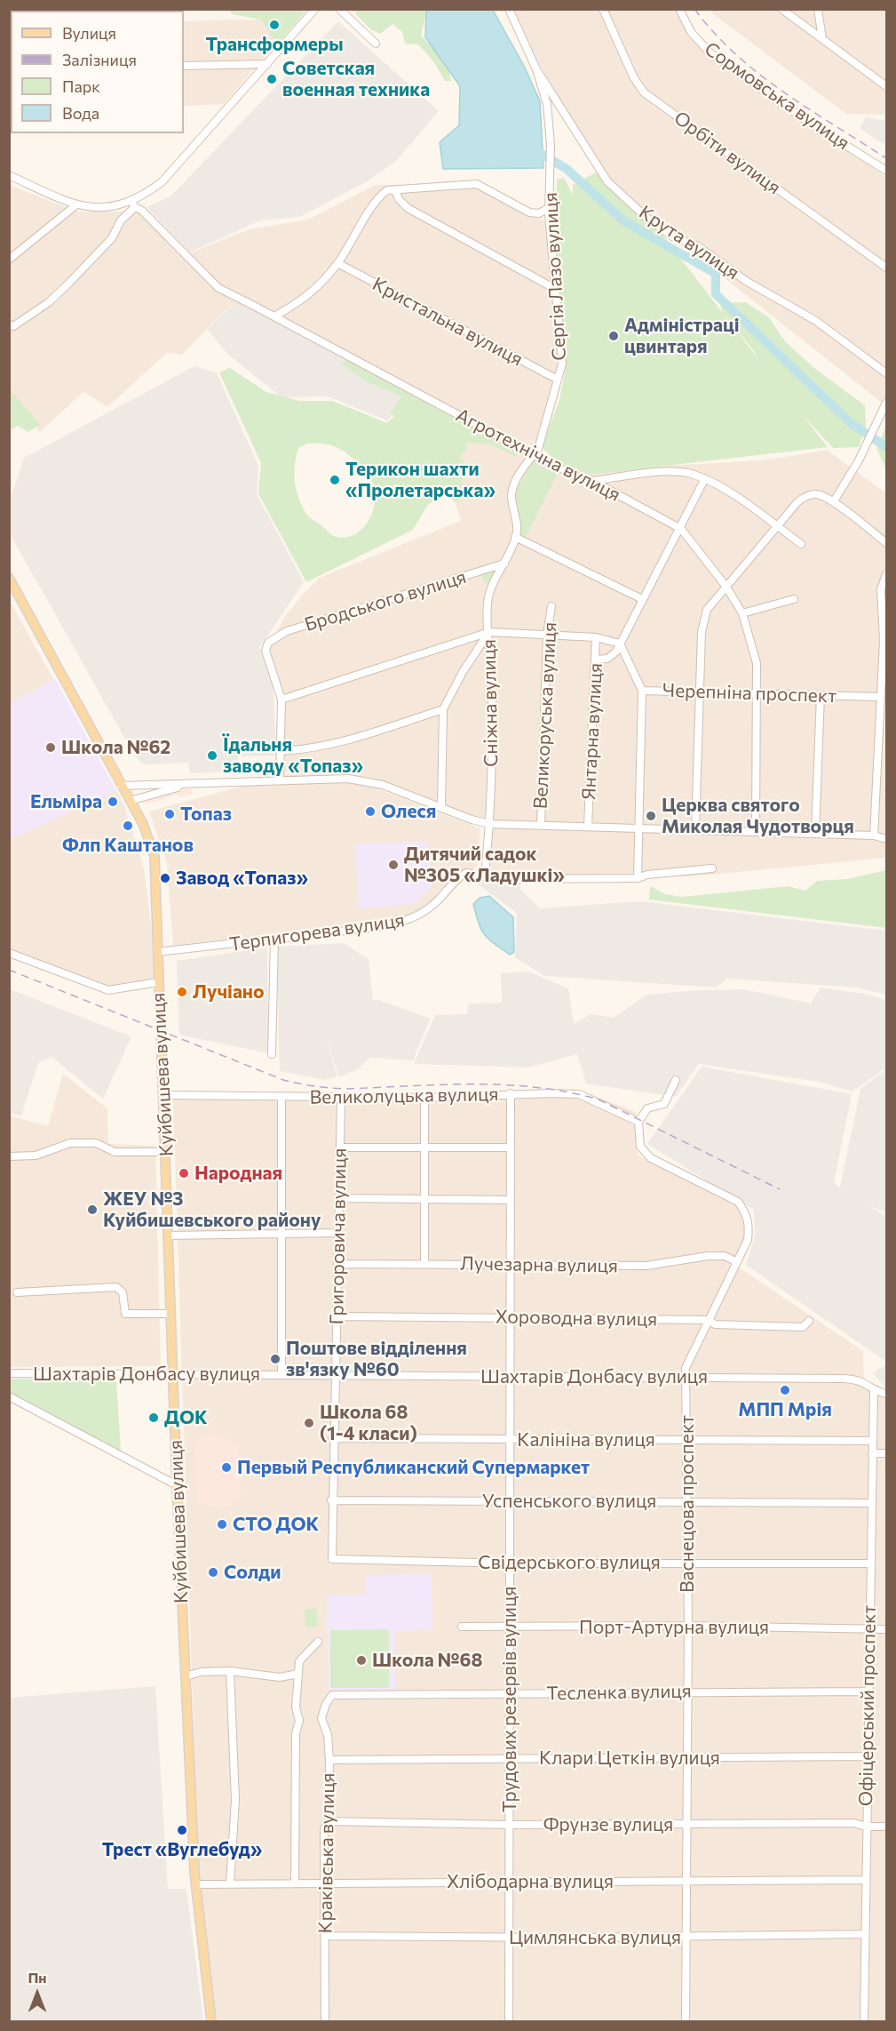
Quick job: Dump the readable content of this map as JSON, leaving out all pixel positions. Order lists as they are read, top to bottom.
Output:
{
  "streets": {
    "main road": ["Куйбишева вулиця"],
    "street": [
      "Сормовська вулиця",
      "Орбіти вулиця",
      "Крута вулиця",
      "Сергія Лазо вулиця",
      "Кристальна вулиця",
      "Агротехнічна вулиця",
      "Бродського вулиця",
      "Черепніна проспект",
      "Сніжна вулиця",
      "Великоруська вулиця",
      "Янтарна вулиця",
      "Терпигорева вулиця",
      "Великолуцька вулиця",
      "Григоровича вулиця",
      "Лучезарна вулиця",
      "Хороводна вулиця",
      "Шахтарів Донбасу вулиця",
      "Калініна вулиця",
      "Успенського вулиця",
      "Васнецова проспект",
      "Свідерського вулиця",
      "Порт-Артурна вулиця",
      "Тесленка вулиця",
      "Трудових резервів вулиця",
      "Офіцерський проспект",
      "Клари Цеткін вулиця",
      "Фрунзе вулиця",
      "Краківська вулиця",
      "Хлібодарна вулиця",
      "Цимлянська вулиця"
    ]
  },
  "crossings": [
    ["Крута вулиця", "Сергія Лазо вулиця"],
    ["Сергія Лазо вулиця", "Кристальна вулиця"],
    ["Сергія Лазо вулиця", "Агротехнічна вулиця"],
    ["Сергія Лазо вулиця", "Сніжна вулиця"],
    ["Агротехнічна вулиця", "Черепніна проспект"],
    ["Бродського вулиця", "Сніжна вулиця"],
    ["Сніжна вулиця", "Терпигорева вулиця"],
    ["Терпигорева вулиця", "Куйбишева вулиця"],
    ["Куйбишева вулиця", "Великолуцька вулиця"],
    ["Куйбишева вулиця", "Шахтарів Донбасу вулиця"],
    ["Куйбишева вулиця", "Хлібодарна вулиця"],
    ["Великолуцька вулиця", "Григоровича вулиця"],
    ["Великолуцька вулиця", "Васнецова проспект"],
    ["Великолуцька вулиця", "Трудових резервів вулиця"],
    ["Григоровича вулиця", "Лучезарна вулиця"],
    ["Григоровича вулиця", "Хороводна вулиця"],
    ["Григоровича вулиця", "Шахтарів Донбасу вулиця"],
    ["Лучезарна вулиця", "Васнецова проспект"],
    ["Лучезарна вулиця", "Трудових резервів вулиця"],
    ["Хороводна вулиця", "Васнецова проспект"],
    ["Хороводна вулиця", "Трудових резервів вулиця"],
    ["Шахтарів Донбасу вулиця", "Васнецова проспект"],
    ["Шахтарів Донбасу вулиця", "Трудових резервів вулиця"],
    ["Шахтарів Донбасу вулиця", "Офіцерський проспект"],
    ["Калініна вулиця", "Васнецова проспект"],
    ["Калініна вулиця", "Трудових резервів вулиця"],
    ["Калініна вулиця", "Офіцерський проспект"],
    ["Успенського вулиця", "Васнецова проспект"],
    ["Успенського вулиця", "Свідерського вулиця"],
    ["Успенського вулиця", "Трудових резервів вулиця"],
    ["Успенського вулиця", "Офіцерський проспект"],
    ["Васнецова проспект", "Свідерського вулиця"],
    ["Васнецова проспект", "Порт-Артурна вулиця"],
    ["Васнецова проспект", "Тесленка вулиця"],
    ["Васнецова проспект", "Клари Цеткін вулиця"],
    ["Васнецова проспект", "Фрунзе вулиця"],
    ["Васнецова проспект", "Хлібодарна вулиця"],
    ["Васнецова проспект", "Цимлянська вулиця"],
    ["Свідерського вулиця", "Трудових резервів вулиця"],
    ["Свідерського вулиця", "Офіцерський проспект"],
    ["Порт-Артурна вулиця", "Трудових резервів вулиця"],
    ["Порт-Артурна вулиця", "Офіцерський проспект"],
    ["Тесленка вулиця", "Трудових резервів вулиця"],
    ["Тесленка вулиця", "Офіцерський проспект"],
    ["Тесленка вулиця", "Краківська вулиця"],
    ["Трудових резервів вулиця", "Клари Цеткін вулиця"],
    ["Трудових резервів вулиця", "Фрунзе вулиця"],
    ["Трудових резервів вулиця", "Хлібодарна вулиця"],
    ["Трудових резервів вулиця", "Цимлянська вулиця"],
    ["Офіцерський проспект", "Клари Цеткін вулиця"],
    ["Офіцерський проспект", "Фрунзе вулиця"],
    ["Офіцерський проспект", "Хлібодарна вулиця"],
    ["Офіцерський проспект", "Цимлянська вулиця"],
    ["Клари Цеткін вулиця", "Краківська вулиця"],
    ["Фрунзе вулиця", "Краківська вулиця"],
    ["Краківська вулиця", "Хлібодарна вулиця"],
    ["Краківська вулиця", "Цимлянська вулиця"]
  ],
  "places": [
    "Трансформеры",
    "Советская военная техника",
    "Адміністраці цвинтаря",
    "Терикон шахти «Пролетарська»",
    "Школа №62",
    "Їдальня заводу «Топаз»",
    "Ельміра",
    "Олеся",
    "Топаз",
    "Церква святого Миколая Чудотворця",
    "Флп Каштанов",
    "Дитячий садок №305 «Ладушкі»",
    "Завод «Топаз»",
    "Лучіано",
    "Народная",
    "ЖЕУ №3 Куйбишевського району",
    "Поштове відділення зв'язку №60",
    "МПП Мрія",
    "ДОК",
    "Школа 68 (1-4 класи)",
    "Первый Республиканский Супермаркет",
    "СТО ДОК",
    "Солди",
    "Школа №68",
    "Трест «Вуглебуд»"
  ],
  "legend": [
    "Вулиця",
    "Залізниця",
    "Парк",
    "Вода"
  ],
  "north": "top"
}
